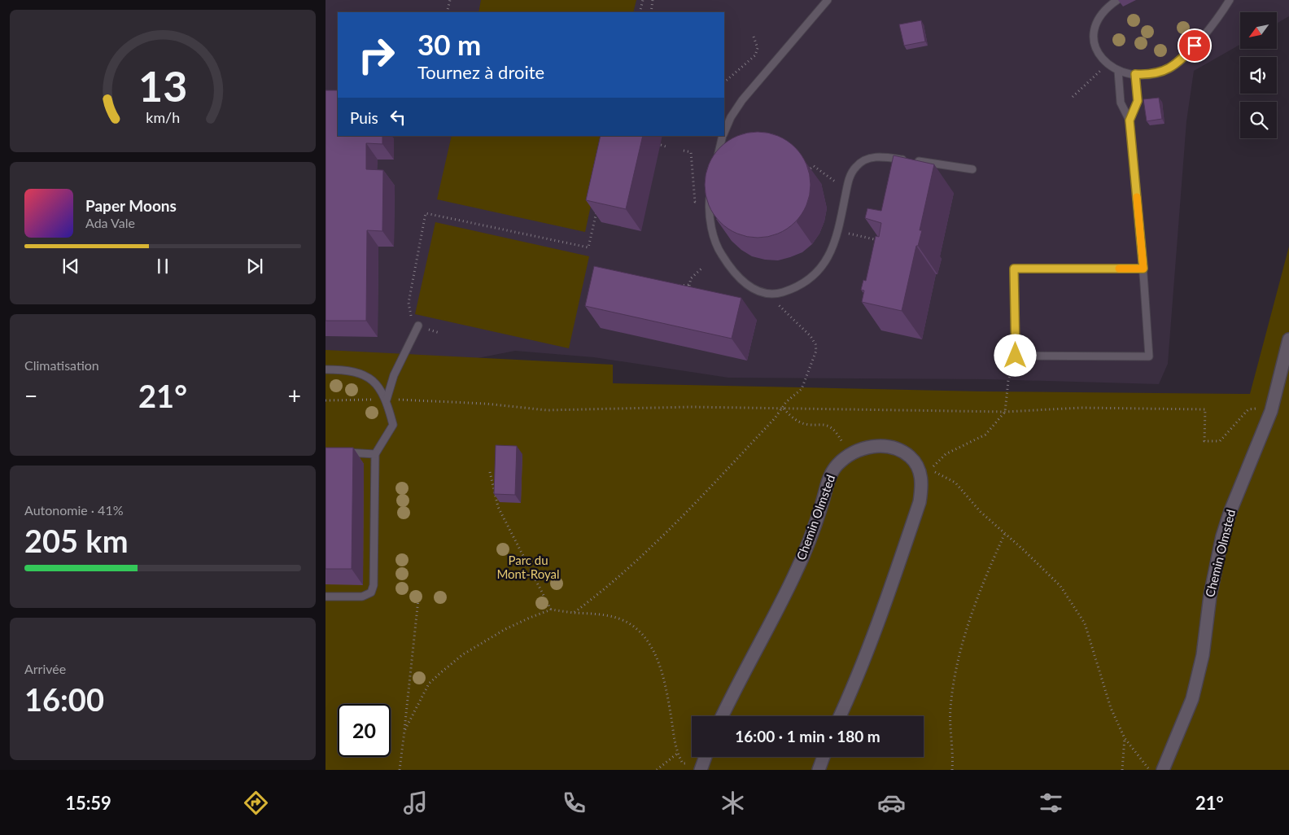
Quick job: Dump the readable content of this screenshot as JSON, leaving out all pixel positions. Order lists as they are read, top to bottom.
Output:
{
  "streets": {
    "street": ["Chemin Olmsted"]
  },
  "parks": ["Parc du Mont-Royal"],
  "north": "bottom left",
  "page": {
    "turn": ["30 m", "Tournez à droite"],
    "then": "Puis",
    "song": ["Paper Moons", "Ada Vale"],
    "tile": [
      "Climatisation",
      ["Autonomie · 41%", "205 km"],
      ["Arrivée", "16:00"]
    ],
    "heat": ["−", "21°", "+"],
    "limit": "20",
    "trip": "16:00 · 1 min · 180 m",
    "tabs": ["15:59", "21°"],
    "gauge": ["13", "km/h"]
  }
}
